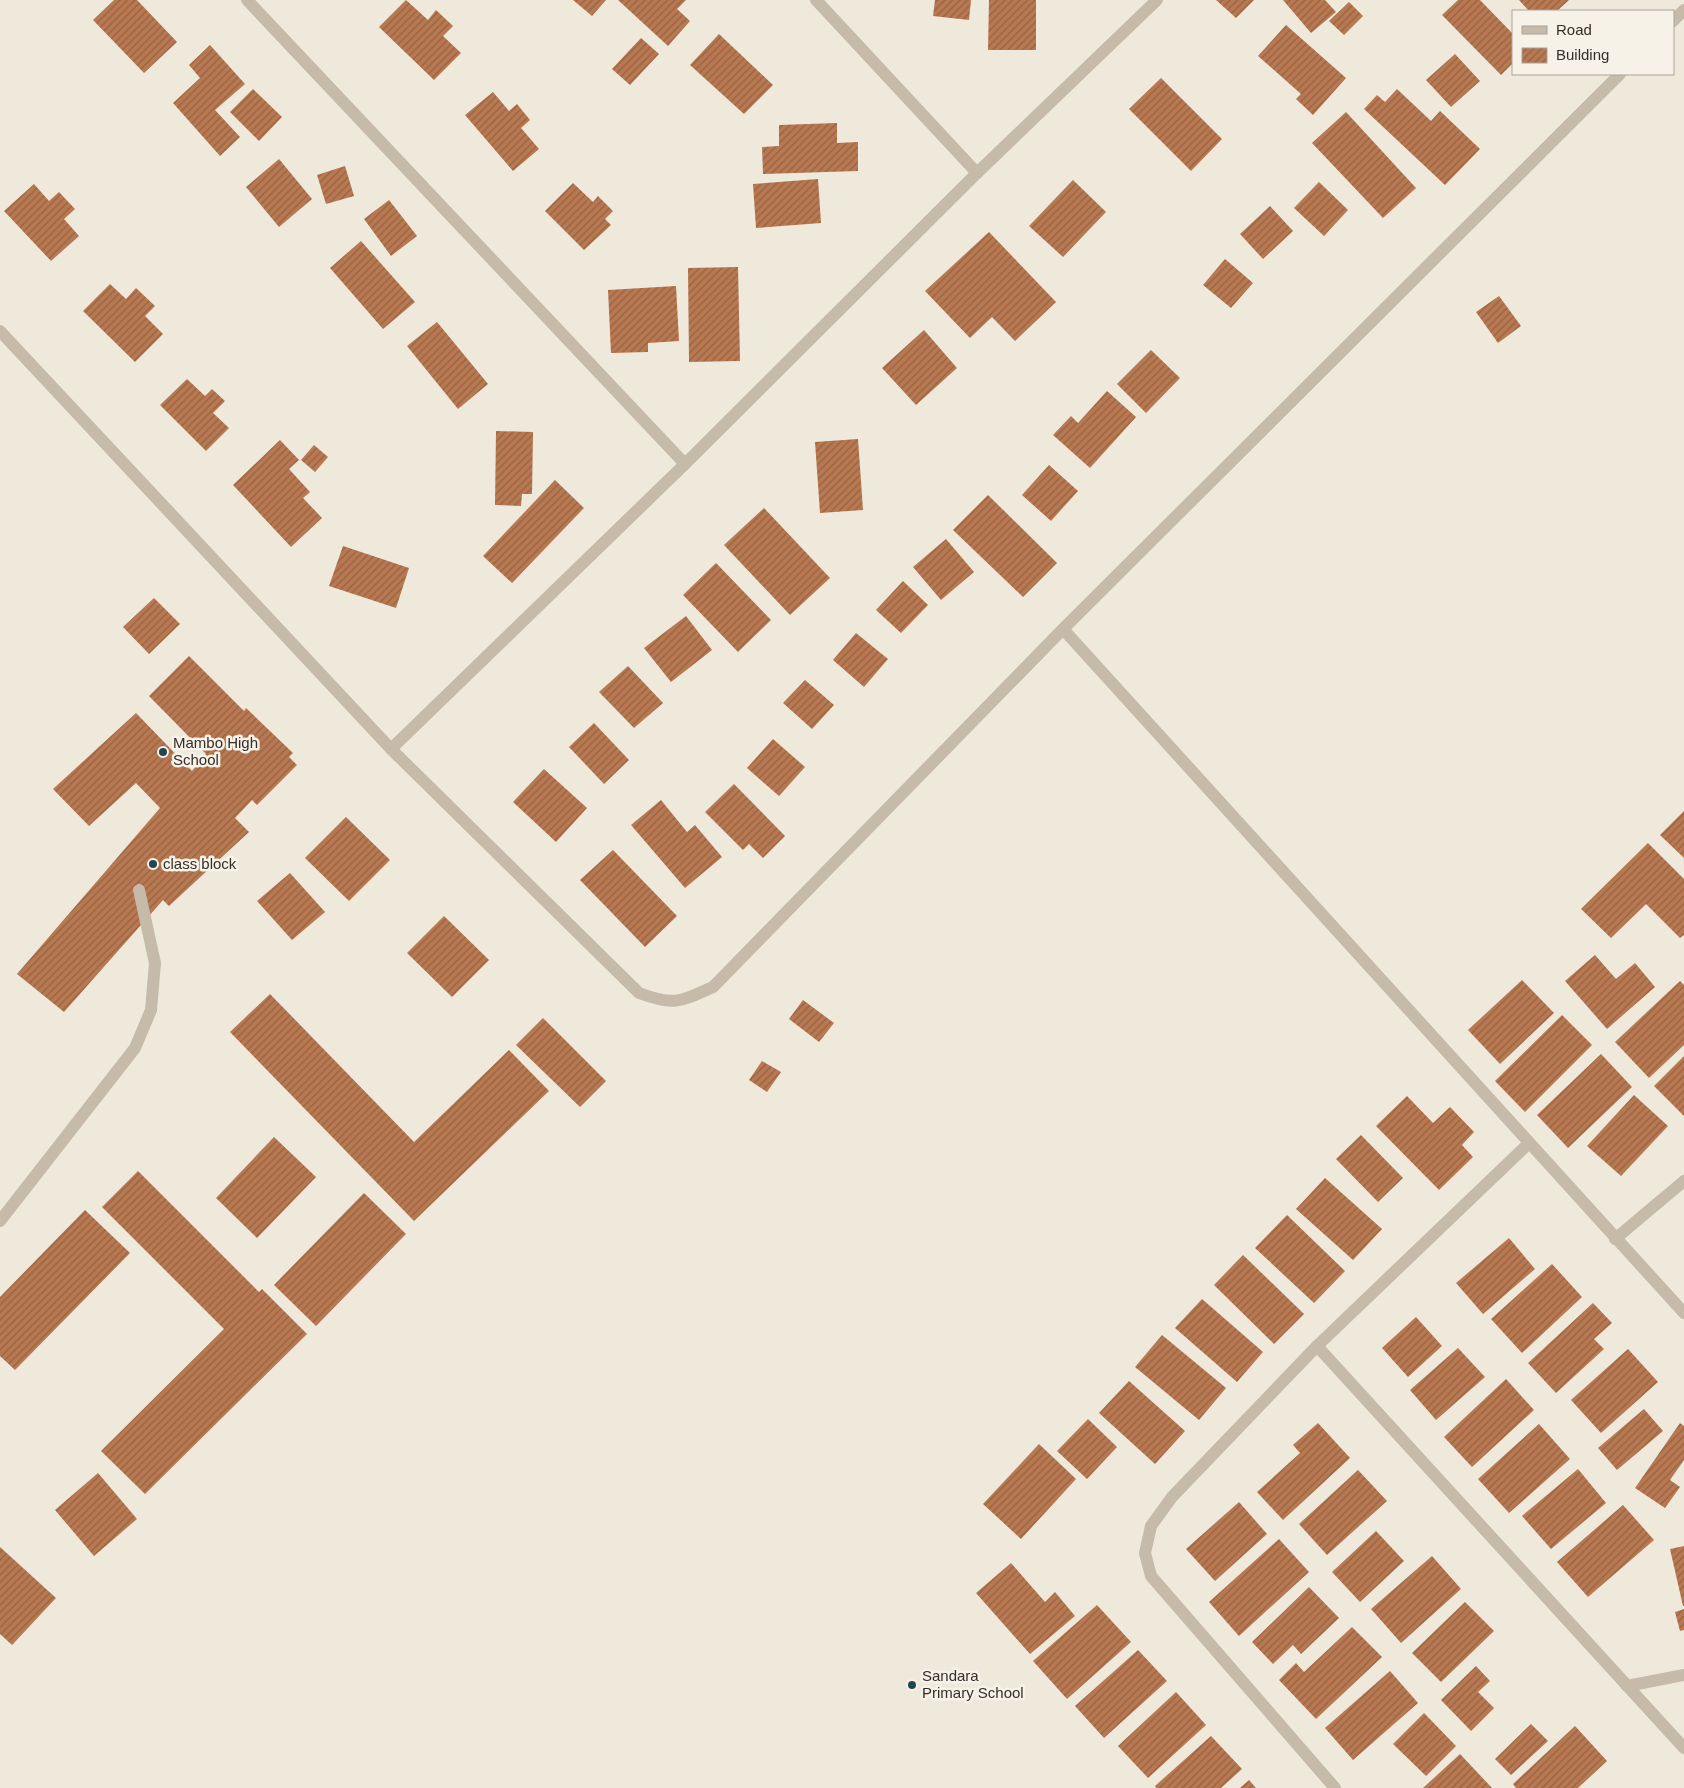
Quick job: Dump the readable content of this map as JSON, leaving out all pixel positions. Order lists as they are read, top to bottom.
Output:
{
  "places": ["Mambo High School", "class block", "Sandara Primary School"],
  "legend": ["Road", "Building"]
}
